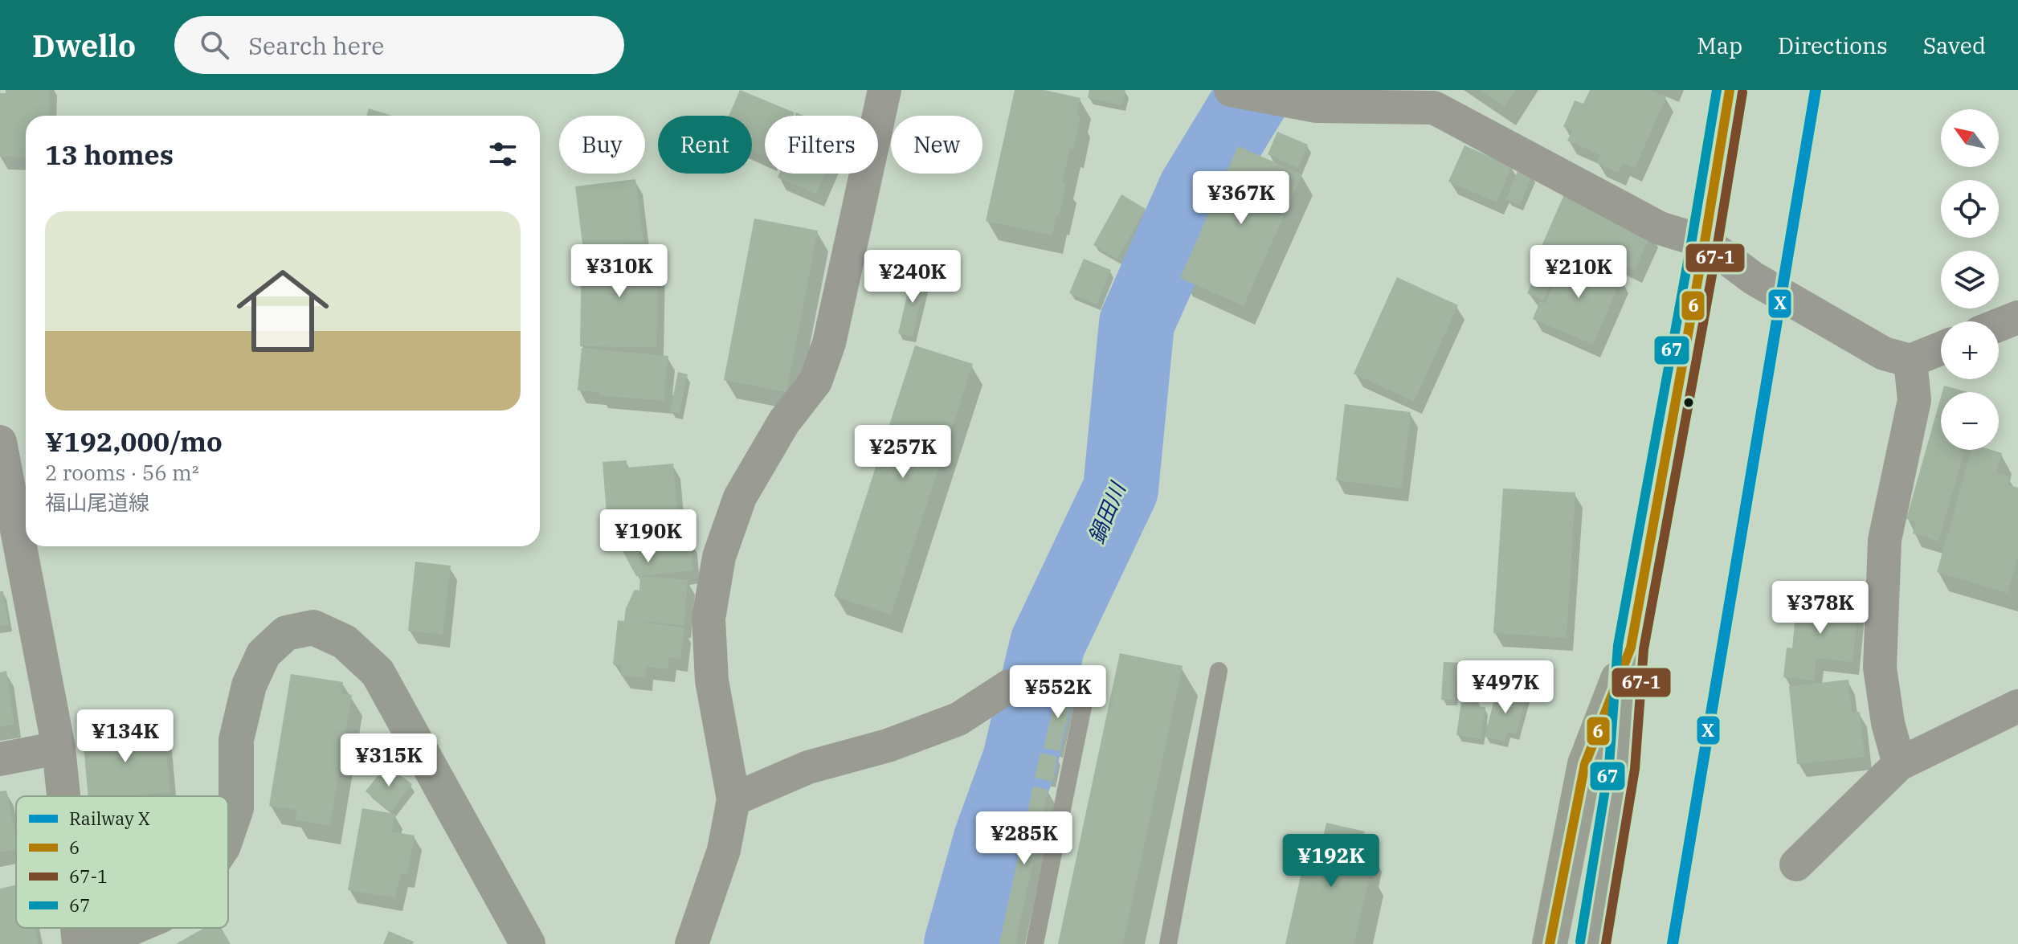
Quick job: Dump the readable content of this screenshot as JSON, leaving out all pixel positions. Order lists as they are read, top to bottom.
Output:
{
  "water": ["鍋田川"],
  "lines": [
    "rail line X",
    "transit line 6",
    "transit line 67",
    "transit line 67-1"
  ],
  "legend": [
    "Railway X",
    "6",
    "67-1",
    "67"
  ],
  "north": "top left",
  "page": {
    "header": "Dwello",
    "search": "Search here",
    "nav": ["Map", "Directions", "Saved"],
    "map_buttons": ["+", "−"],
    "chip": [
      "Buy",
      "Rent",
      "Filters",
      "New"
    ],
    "heading": "13 homes",
    "price": [
      "¥367K",
      "¥310K",
      "¥210K",
      "¥240K",
      "¥257K",
      "¥190K",
      "¥378K",
      "¥497K",
      "¥552K",
      "¥134K",
      "¥315K",
      "¥285K",
      "¥192K"
    ],
    "list": [
      {
        "name": "¥192,000/mo",
        "note": "2 rooms · 56 m² · 福山尾道線"
      }
    ]
  }
}
